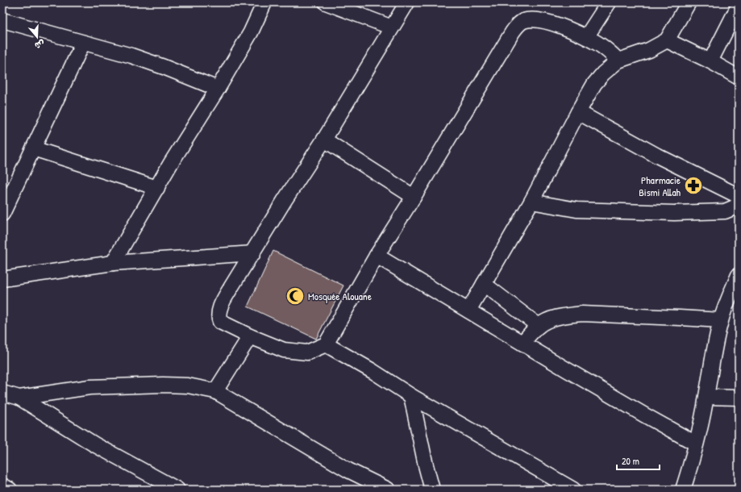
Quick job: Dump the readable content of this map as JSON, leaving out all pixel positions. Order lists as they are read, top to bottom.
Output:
{
  "places": {
    "pharmacy": ["Pharmacie Bismi Allah"],
    "mosque": ["Mosquée Alouane"]
  },
  "scale_bar": "20 m",
  "north": "bottom"
}
